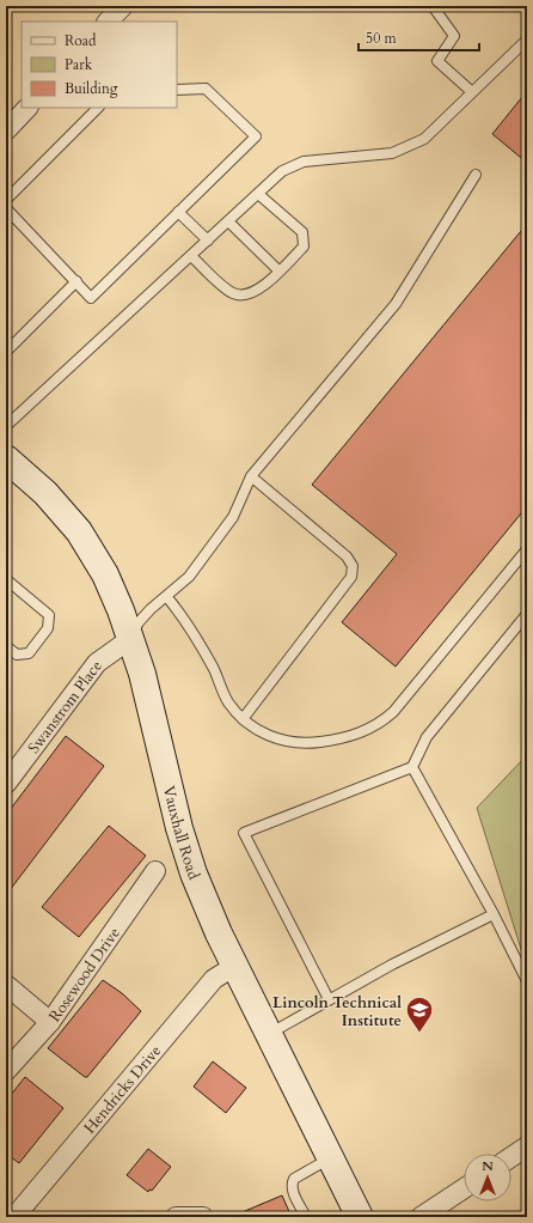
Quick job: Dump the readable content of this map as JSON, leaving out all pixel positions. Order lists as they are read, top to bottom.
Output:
{
  "streets": {
    "street": [
      "Swanstrom Place",
      "Vauxhall Road",
      "Rosewood Drive",
      "Hendricks Drive"
    ]
  },
  "crossings": [
    ["Swanstrom Place", "Vauxhall Road"],
    ["Vauxhall Road", "Hendricks Drive"]
  ],
  "places": {
    "school or university": ["Lincoln Technical Institute"]
  },
  "legend": ["Road", "Park", "Building"],
  "scale_bar": "50 m",
  "north": "top"
}
